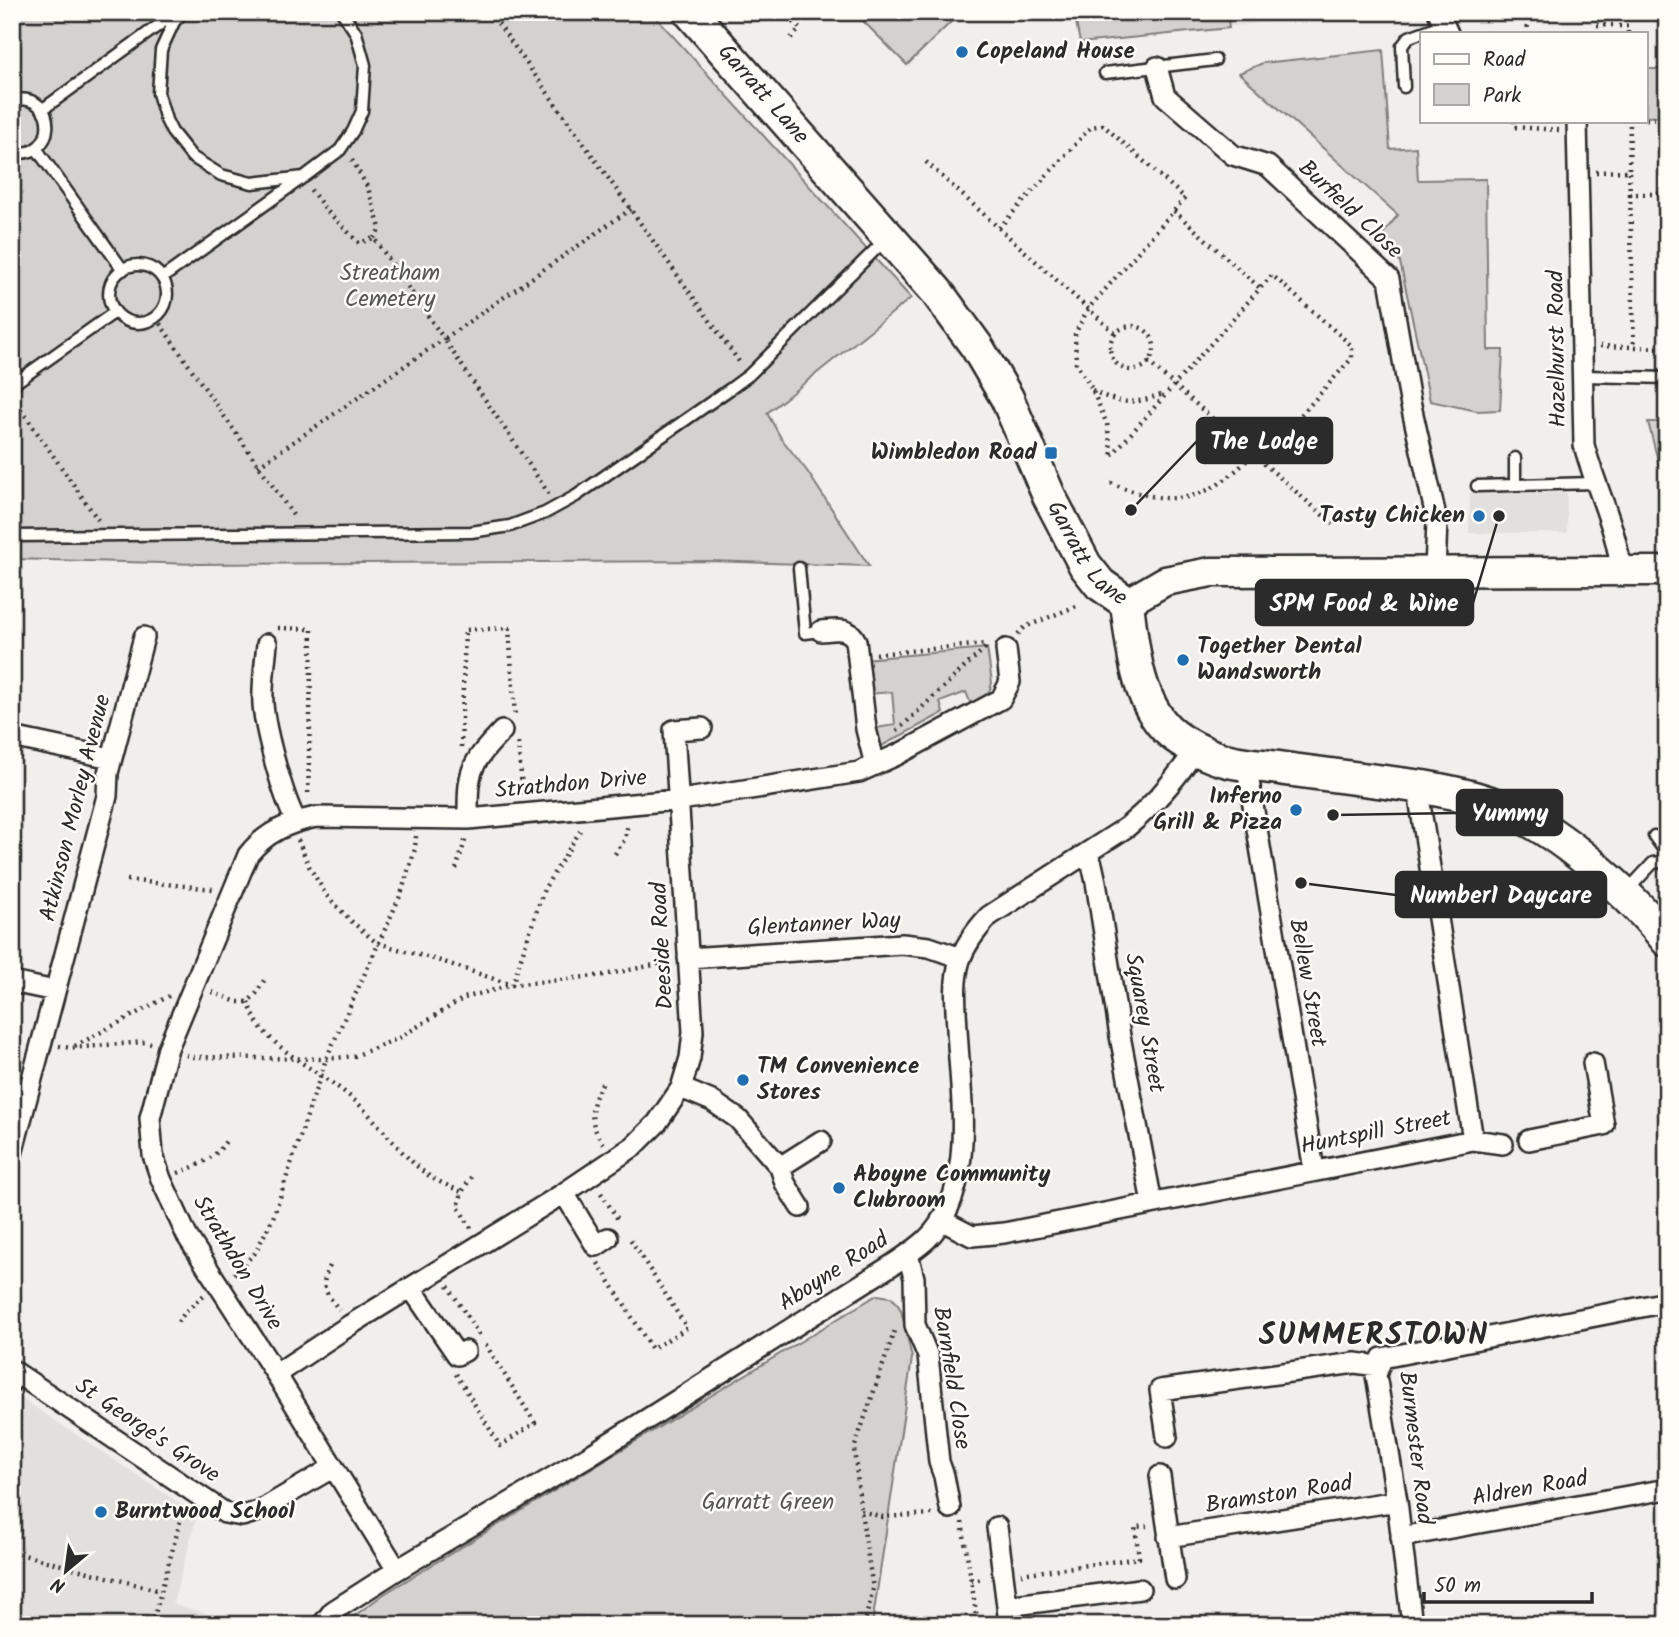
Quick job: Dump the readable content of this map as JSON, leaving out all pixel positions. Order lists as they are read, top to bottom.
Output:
{
  "streets": {
    "main road": ["Garratt Lane"],
    "street": [
      "Burfield Close",
      "Hazelhurst Road",
      "Strathdon Drive",
      "Atkinson Morley Avenue",
      "Glentanner Way",
      "Deeside Road",
      "Bellew Street",
      "Squarey Street",
      "Huntspill Street",
      "Aboyne Road",
      "Barnfield Close",
      "St George's Grove",
      "Burmester Road",
      "Aldren Road",
      "Bramston Road"
    ]
  },
  "crossings": [
    ["Garratt Lane", "Bellew Street"],
    ["Garratt Lane", "Huntspill Street"],
    ["Garratt Lane", "Aboyne Road"],
    ["Strathdon Drive", "Deeside Road"],
    ["Strathdon Drive", "Aboyne Road"],
    ["Strathdon Drive", "St George's Grove"],
    ["Glentanner Way", "Deeside Road"],
    ["Glentanner Way", "Aboyne Road"],
    ["Bellew Street", "Huntspill Street"],
    ["Squarey Street", "Huntspill Street"],
    ["Squarey Street", "Aboyne Road"],
    ["Huntspill Street", "Aboyne Road"],
    ["Aboyne Road", "Barnfield Close"],
    ["Burmester Road", "Aldren Road"],
    ["Burmester Road", "Bramston Road"]
  ],
  "districts": ["SUMMERSTOWN"],
  "parks": ["Streatham Cemetery", "Garratt Green"],
  "places": {
    "other": [
      "Copeland House",
      "The Lodge",
      "Tasty Chicken",
      "SPM Food & Wine",
      "Together Dental Wandsworth",
      "Inferno Grill & Pizza",
      "Yummy",
      "Number1 Daycare",
      "TM Convenience Stores",
      "Aboyne Community Clubroom",
      "Burntwood School"
    ],
    "transit": ["Wimbledon Road"]
  },
  "legend": ["Road", "Park"],
  "scale_bar": "50 m",
  "north": "bottom left"
}
